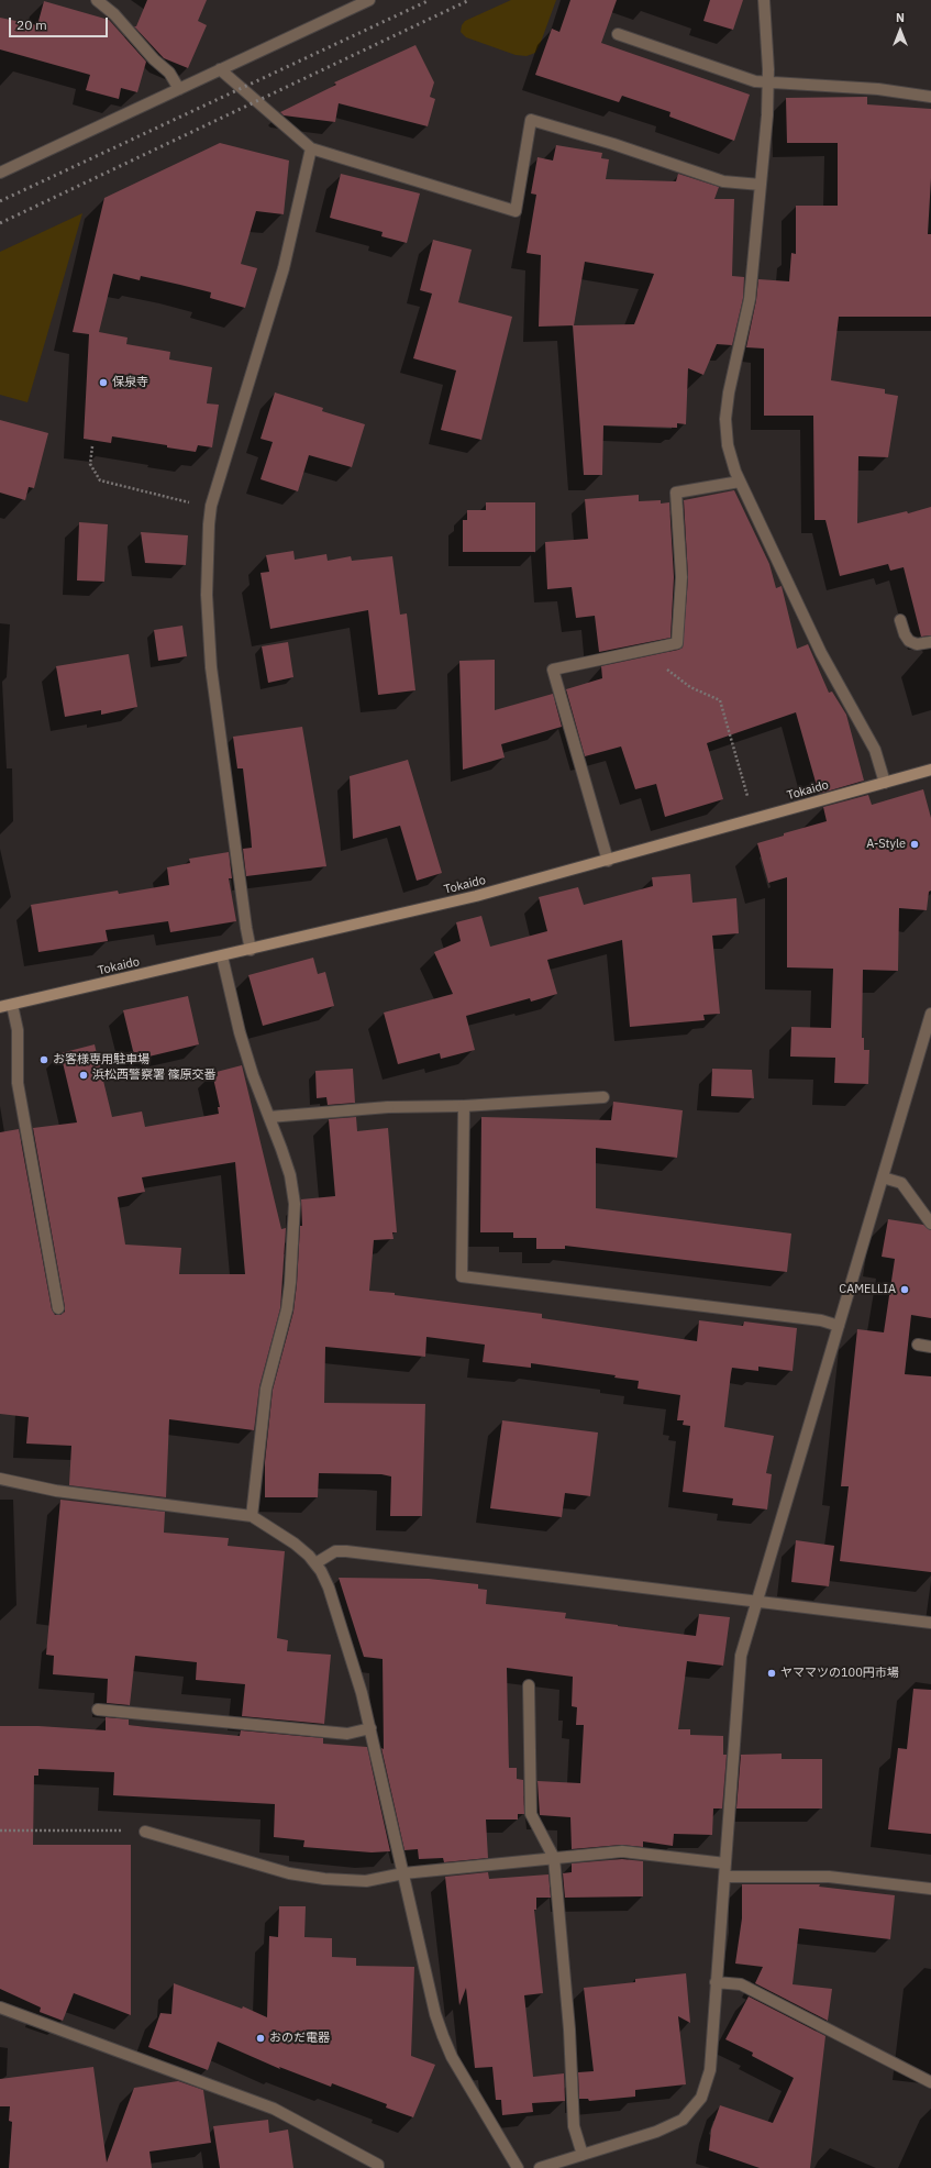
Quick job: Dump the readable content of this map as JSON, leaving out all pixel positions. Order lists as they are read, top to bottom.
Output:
{
  "streets": {
    "main road": ["Tokaido"]
  },
  "places": [
    "保泉寺",
    "A-Style",
    "お客様専用駐車場",
    "浜松西警察署 篠原交番",
    "CAMELLIA",
    "ヤママツの100円市場",
    "おのだ電器"
  ],
  "scale_bar": "20 m",
  "north": "top"
}
